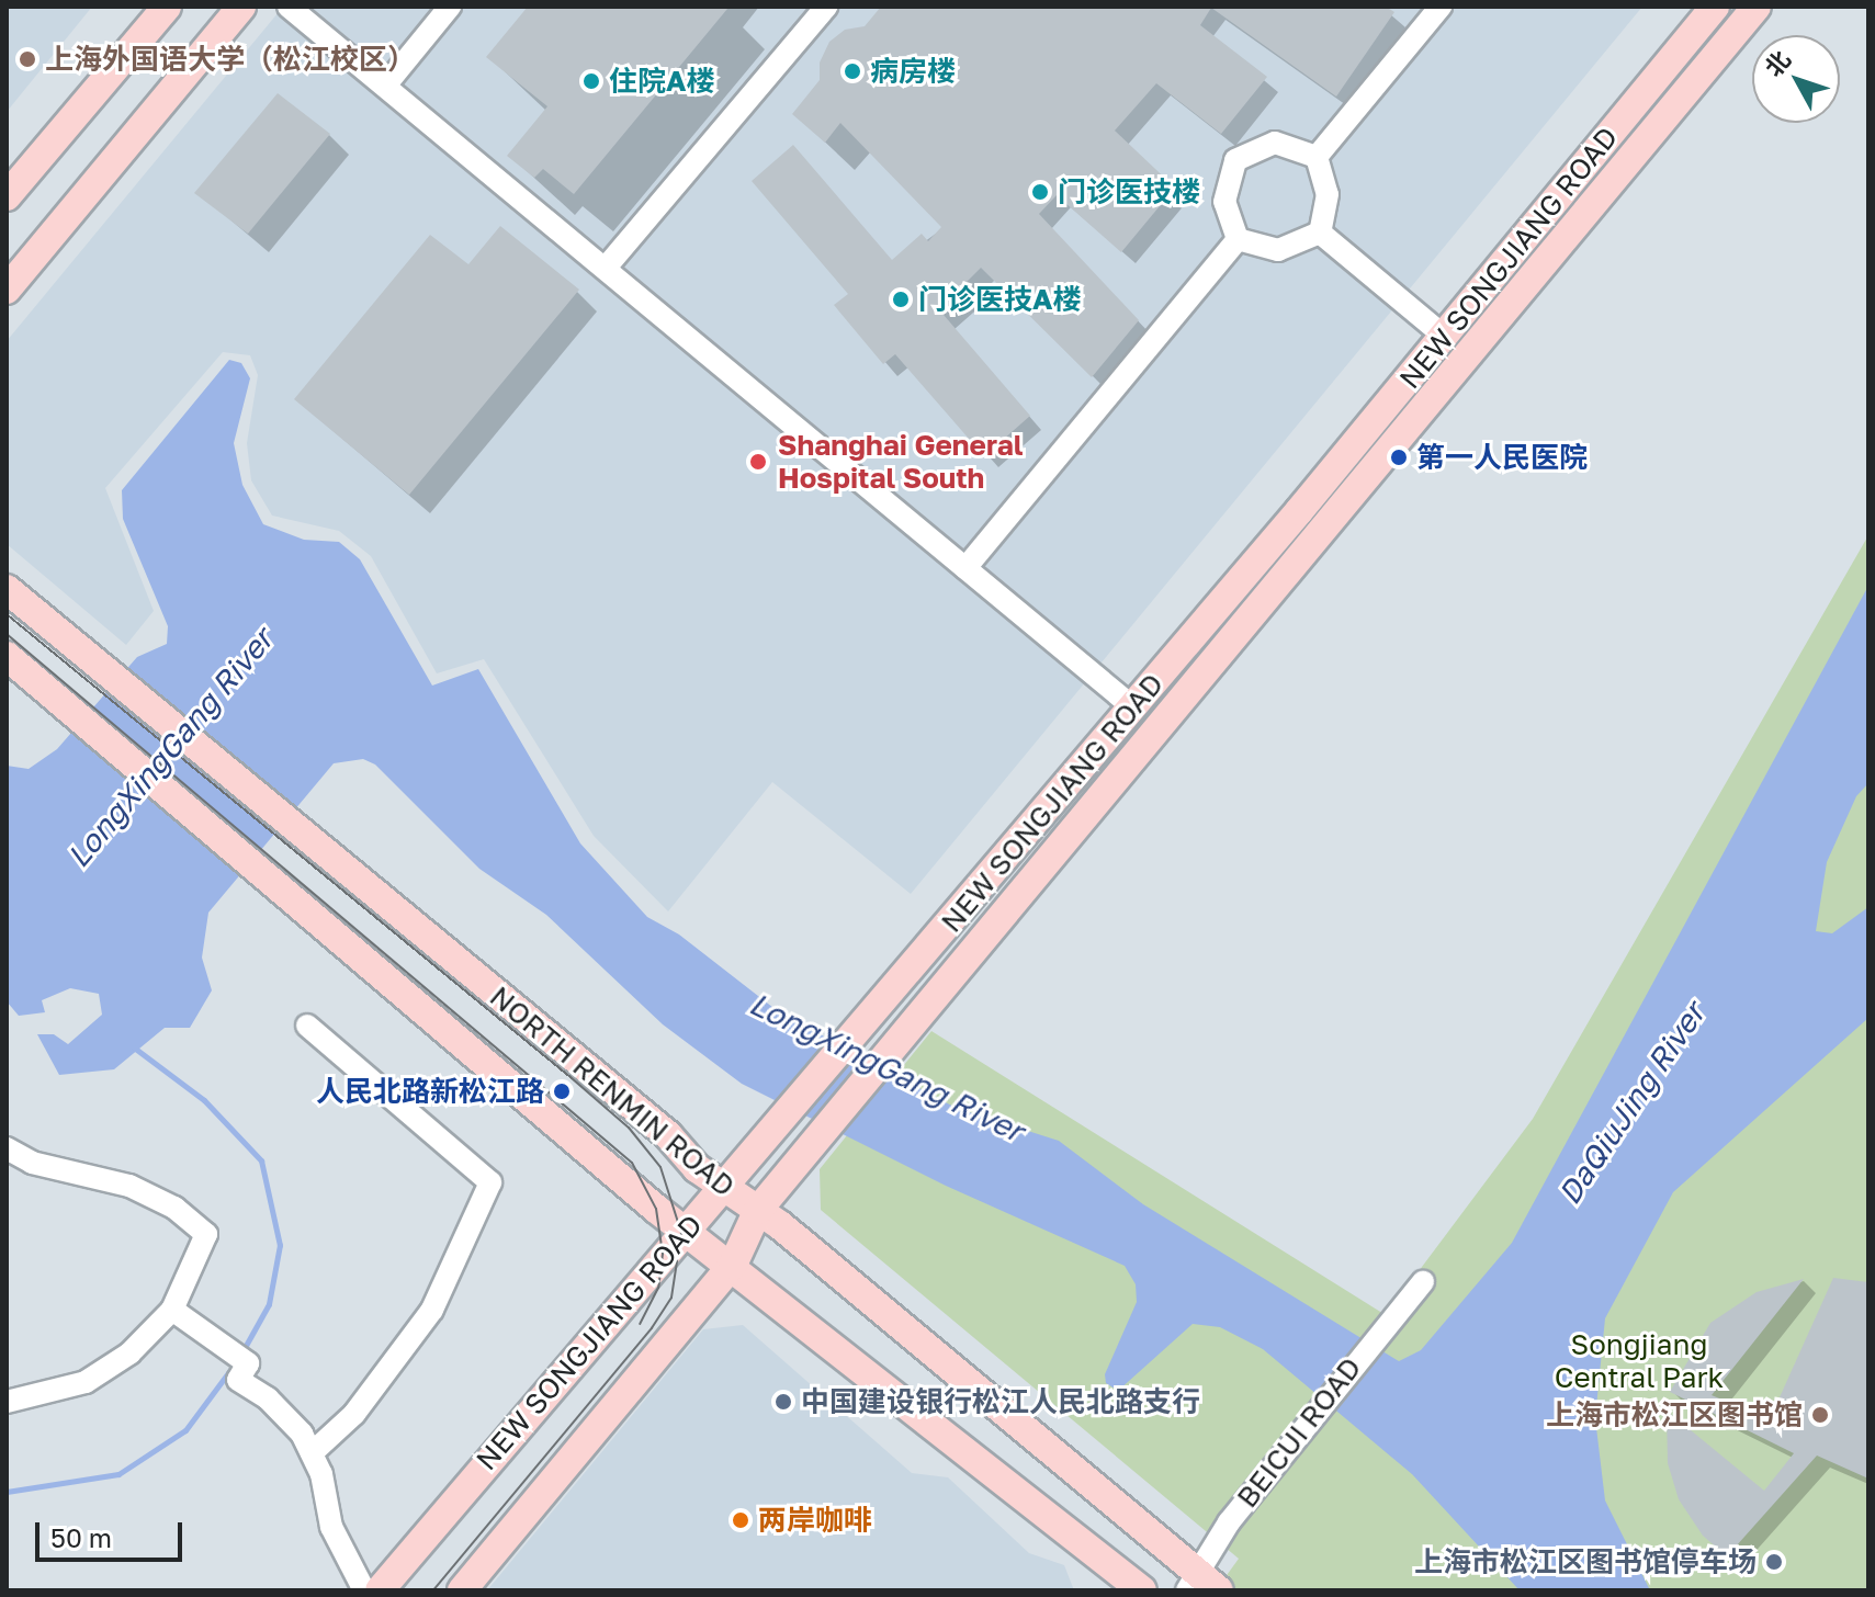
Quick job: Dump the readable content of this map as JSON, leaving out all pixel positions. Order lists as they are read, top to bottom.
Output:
{
  "streets": {
    "main road": ["NEW SONGJIANG ROAD", "NORTH RENMIN ROAD"],
    "street": ["BEICUI ROAD"]
  },
  "crossings": [
    ["NEW SONGJIANG ROAD", "NORTH RENMIN ROAD"],
    ["NORTH RENMIN ROAD", "BEICUI ROAD"]
  ],
  "water": ["LongXingGang River", "DaQiuJing River"],
  "parks": ["Songjiang Central Park"],
  "places": [
    "上海外国语大学（松江校区）",
    "病房楼",
    "住院A楼",
    "门诊医技楼",
    "门诊医技A楼",
    "第一人民医院",
    "Shanghai General Hospital South",
    "人民北路新松江路",
    "中国建设银行松江人民北路支行",
    "上海市松江区图书馆",
    "两岸咖啡",
    "上海市松江区图书馆停车场"
  ],
  "scale_bar": "50 m",
  "north": "top left"
}
